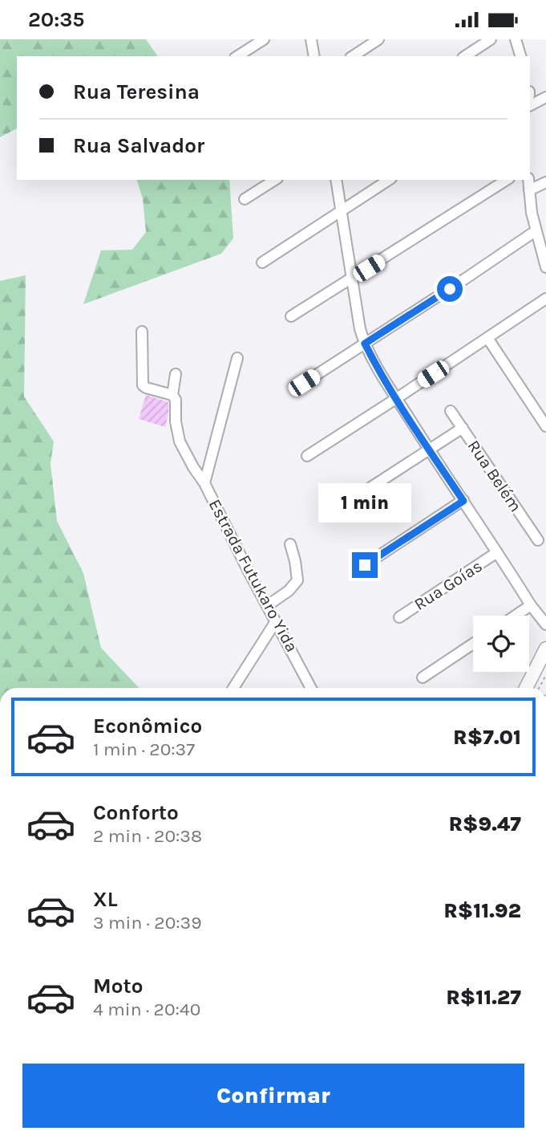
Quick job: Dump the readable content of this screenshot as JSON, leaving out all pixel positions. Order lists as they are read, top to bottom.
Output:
{
  "streets": {
    "street": ["Rua Belém", "Estrada Futukaro Yida", "Rua Goías"]
  },
  "page": {
    "status": "20:35",
    "banner": ["Rua Teresina", "Rua Salvador"],
    "bubble": "1 min",
    "list": [
      {
        "name": "Econômico",
        "note": "1 min · 20:37",
        "value": "R$7.01"
      },
      {
        "name": "Conforto",
        "note": "2 min · 20:38",
        "value": "R$9.47"
      },
      {
        "name": "XL",
        "note": "3 min · 20:39",
        "value": "R$11.92"
      },
      {
        "name": "Moto",
        "note": "4 min · 20:40",
        "value": "R$11.27"
      }
    ],
    "buttons": "Confirmar"
  }
}
